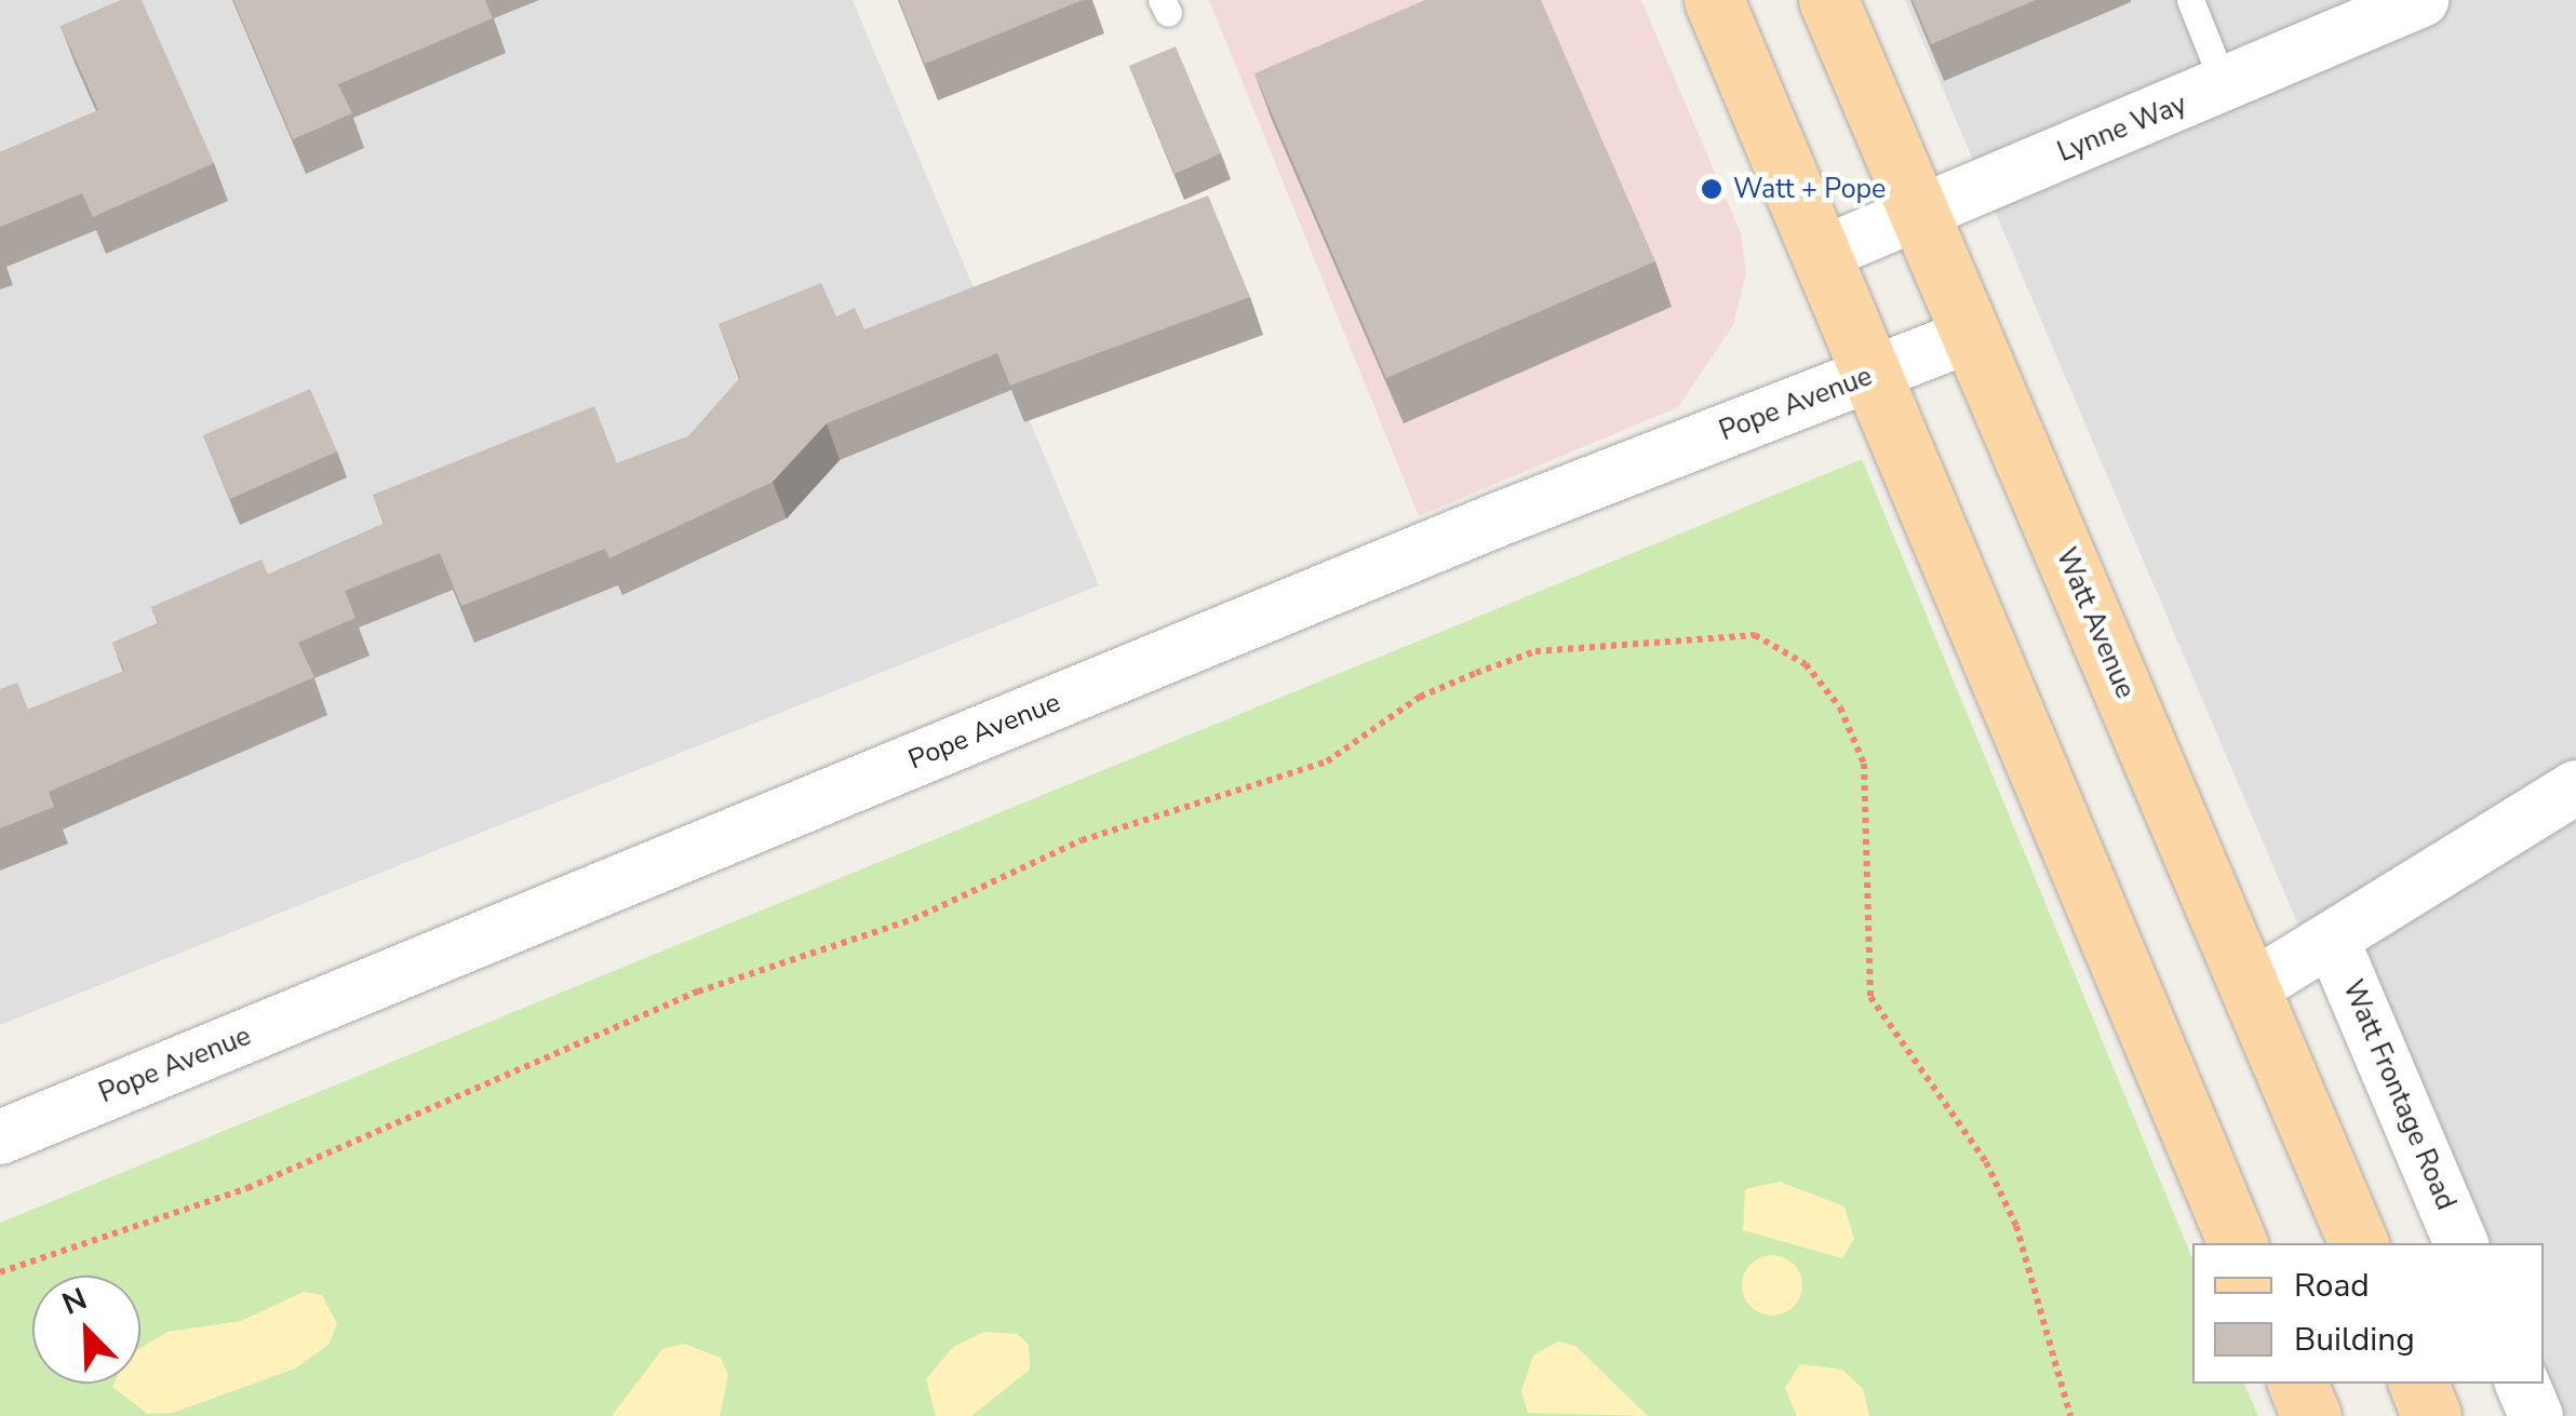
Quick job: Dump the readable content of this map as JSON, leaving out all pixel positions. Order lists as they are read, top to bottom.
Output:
{
  "streets": {
    "main road": ["Watt Avenue"],
    "street": ["Lynne Way", "Pope Avenue", "Watt Frontage Road"]
  },
  "crossings": [
    ["Lynne Way", "Watt Avenue"],
    ["Pope Avenue", "Watt Avenue"]
  ],
  "places": ["Watt + Pope"],
  "legend": ["Road", "Building"],
  "north": "top left"
}
